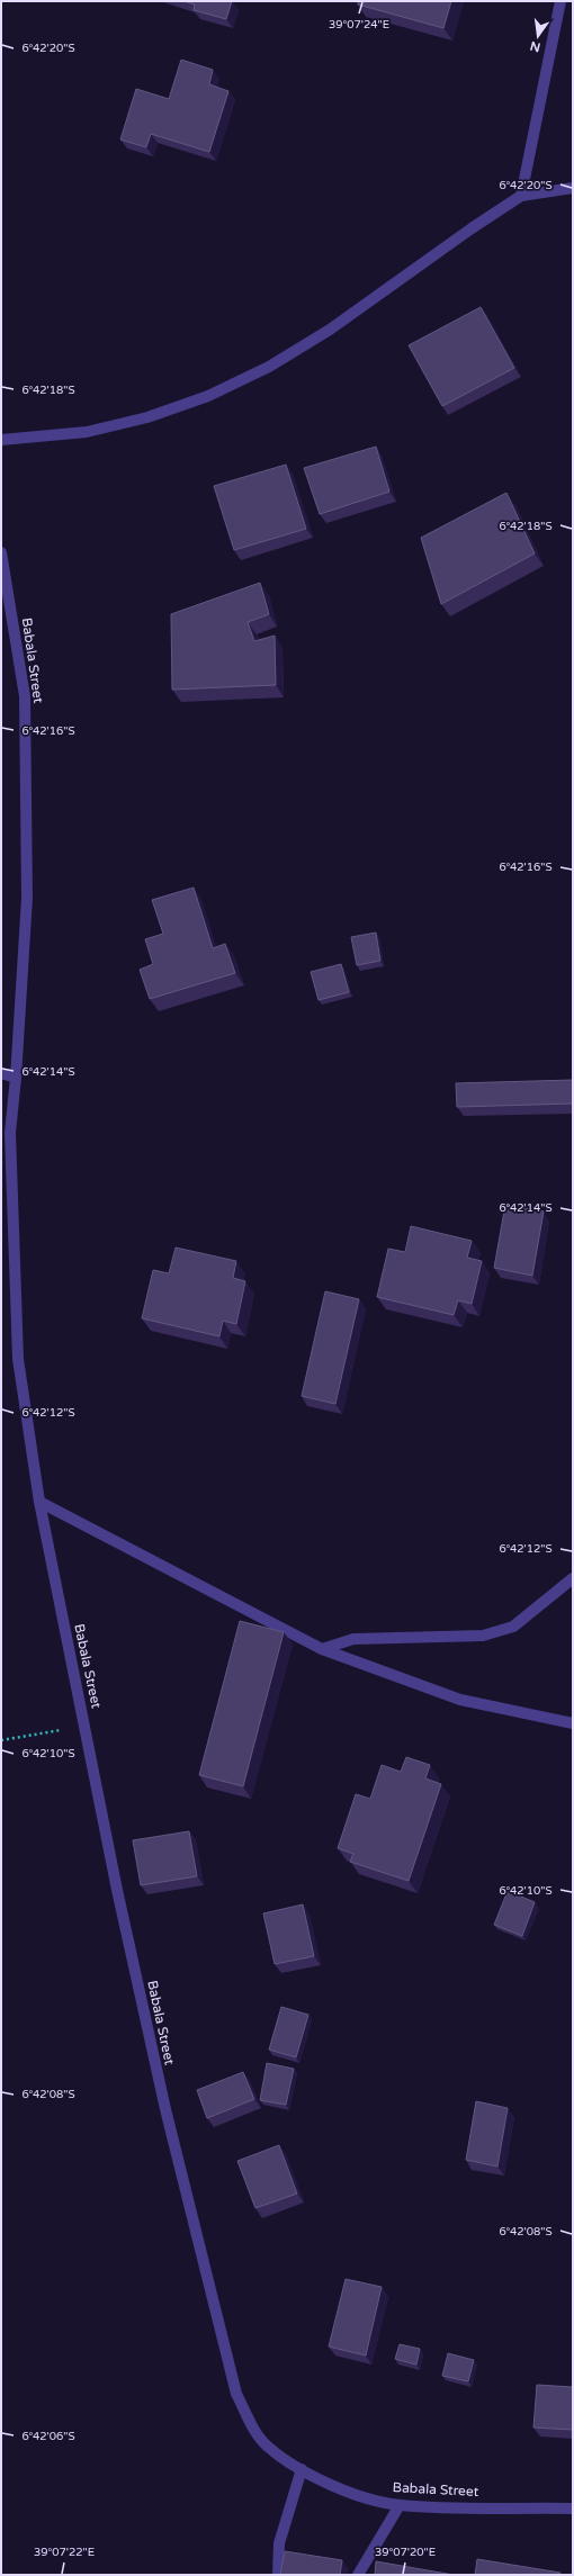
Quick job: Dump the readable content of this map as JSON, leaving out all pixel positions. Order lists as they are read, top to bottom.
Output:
{
  "streets": {
    "street": ["Babala Street"]
  },
  "north": "bottom",
  "coordinates": [
    "39°07'24\"E",
    "6°42'20\"S",
    "6°42'18\"S",
    "6°42'16\"S",
    "6°42'14\"S",
    "6°42'12\"S",
    "6°42'10\"S",
    "6°42'08\"S",
    "6°42'06\"S",
    "39°07'22\"E",
    "39°07'20\"E"
  ]
}
